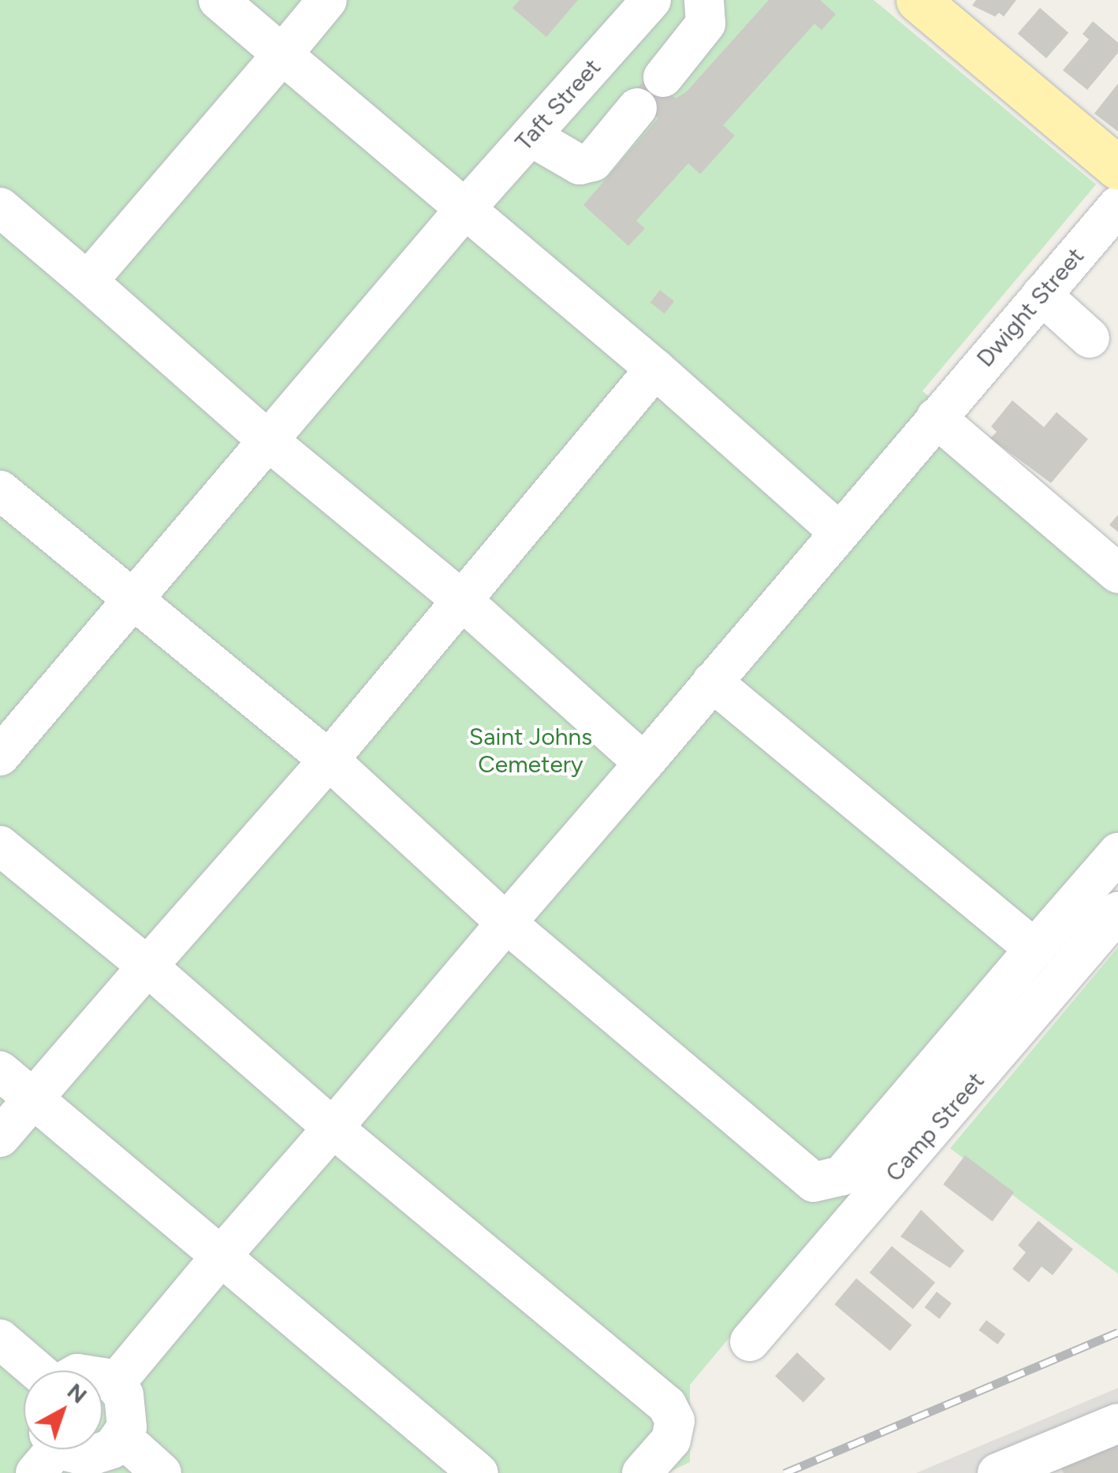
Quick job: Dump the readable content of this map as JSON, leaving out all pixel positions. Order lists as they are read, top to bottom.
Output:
{
  "streets": {
    "street": ["Taft Street", "Dwight Street", "Camp Street"]
  },
  "parks": ["Saint Johns Cemetery"],
  "north": "top right"
}
